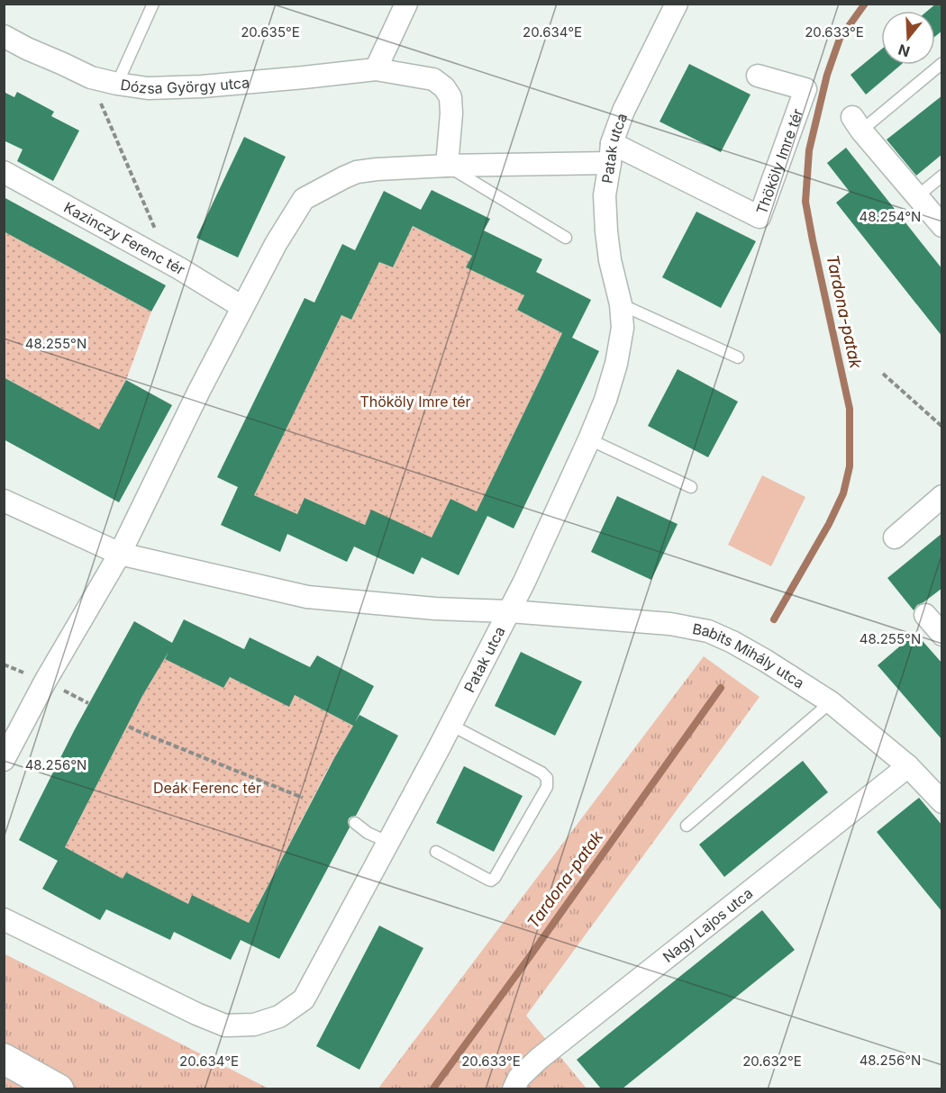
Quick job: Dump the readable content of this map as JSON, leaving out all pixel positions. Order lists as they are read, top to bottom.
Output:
{
  "streets": {
    "street": [
      "Dózsa György utca",
      "Patak utca",
      "Thököly Imre tér",
      "Kazinczy Ferenc tér",
      "Babits Mihály utca",
      "Nagy Lajos utca"
    ]
  },
  "crossings": [
    ["Dózsa György utca", "Thököly Imre tér"],
    ["Patak utca", "Thököly Imre tér"],
    ["Patak utca", "Babits Mihály utca"],
    ["Thököly Imre tér", "Kazinczy Ferenc tér"],
    ["Babits Mihály utca", "Nagy Lajos utca"]
  ],
  "water": ["Tardona-patak"],
  "parks": ["Thököly Imre tér", "Deák Ferenc tér"],
  "north": "bottom",
  "coordinates": [
    "20.635°E",
    "20.634°E",
    "20.633°E",
    "48.254°N",
    "48.255°N",
    "48.256°N",
    "20.632°E"
  ]
}
